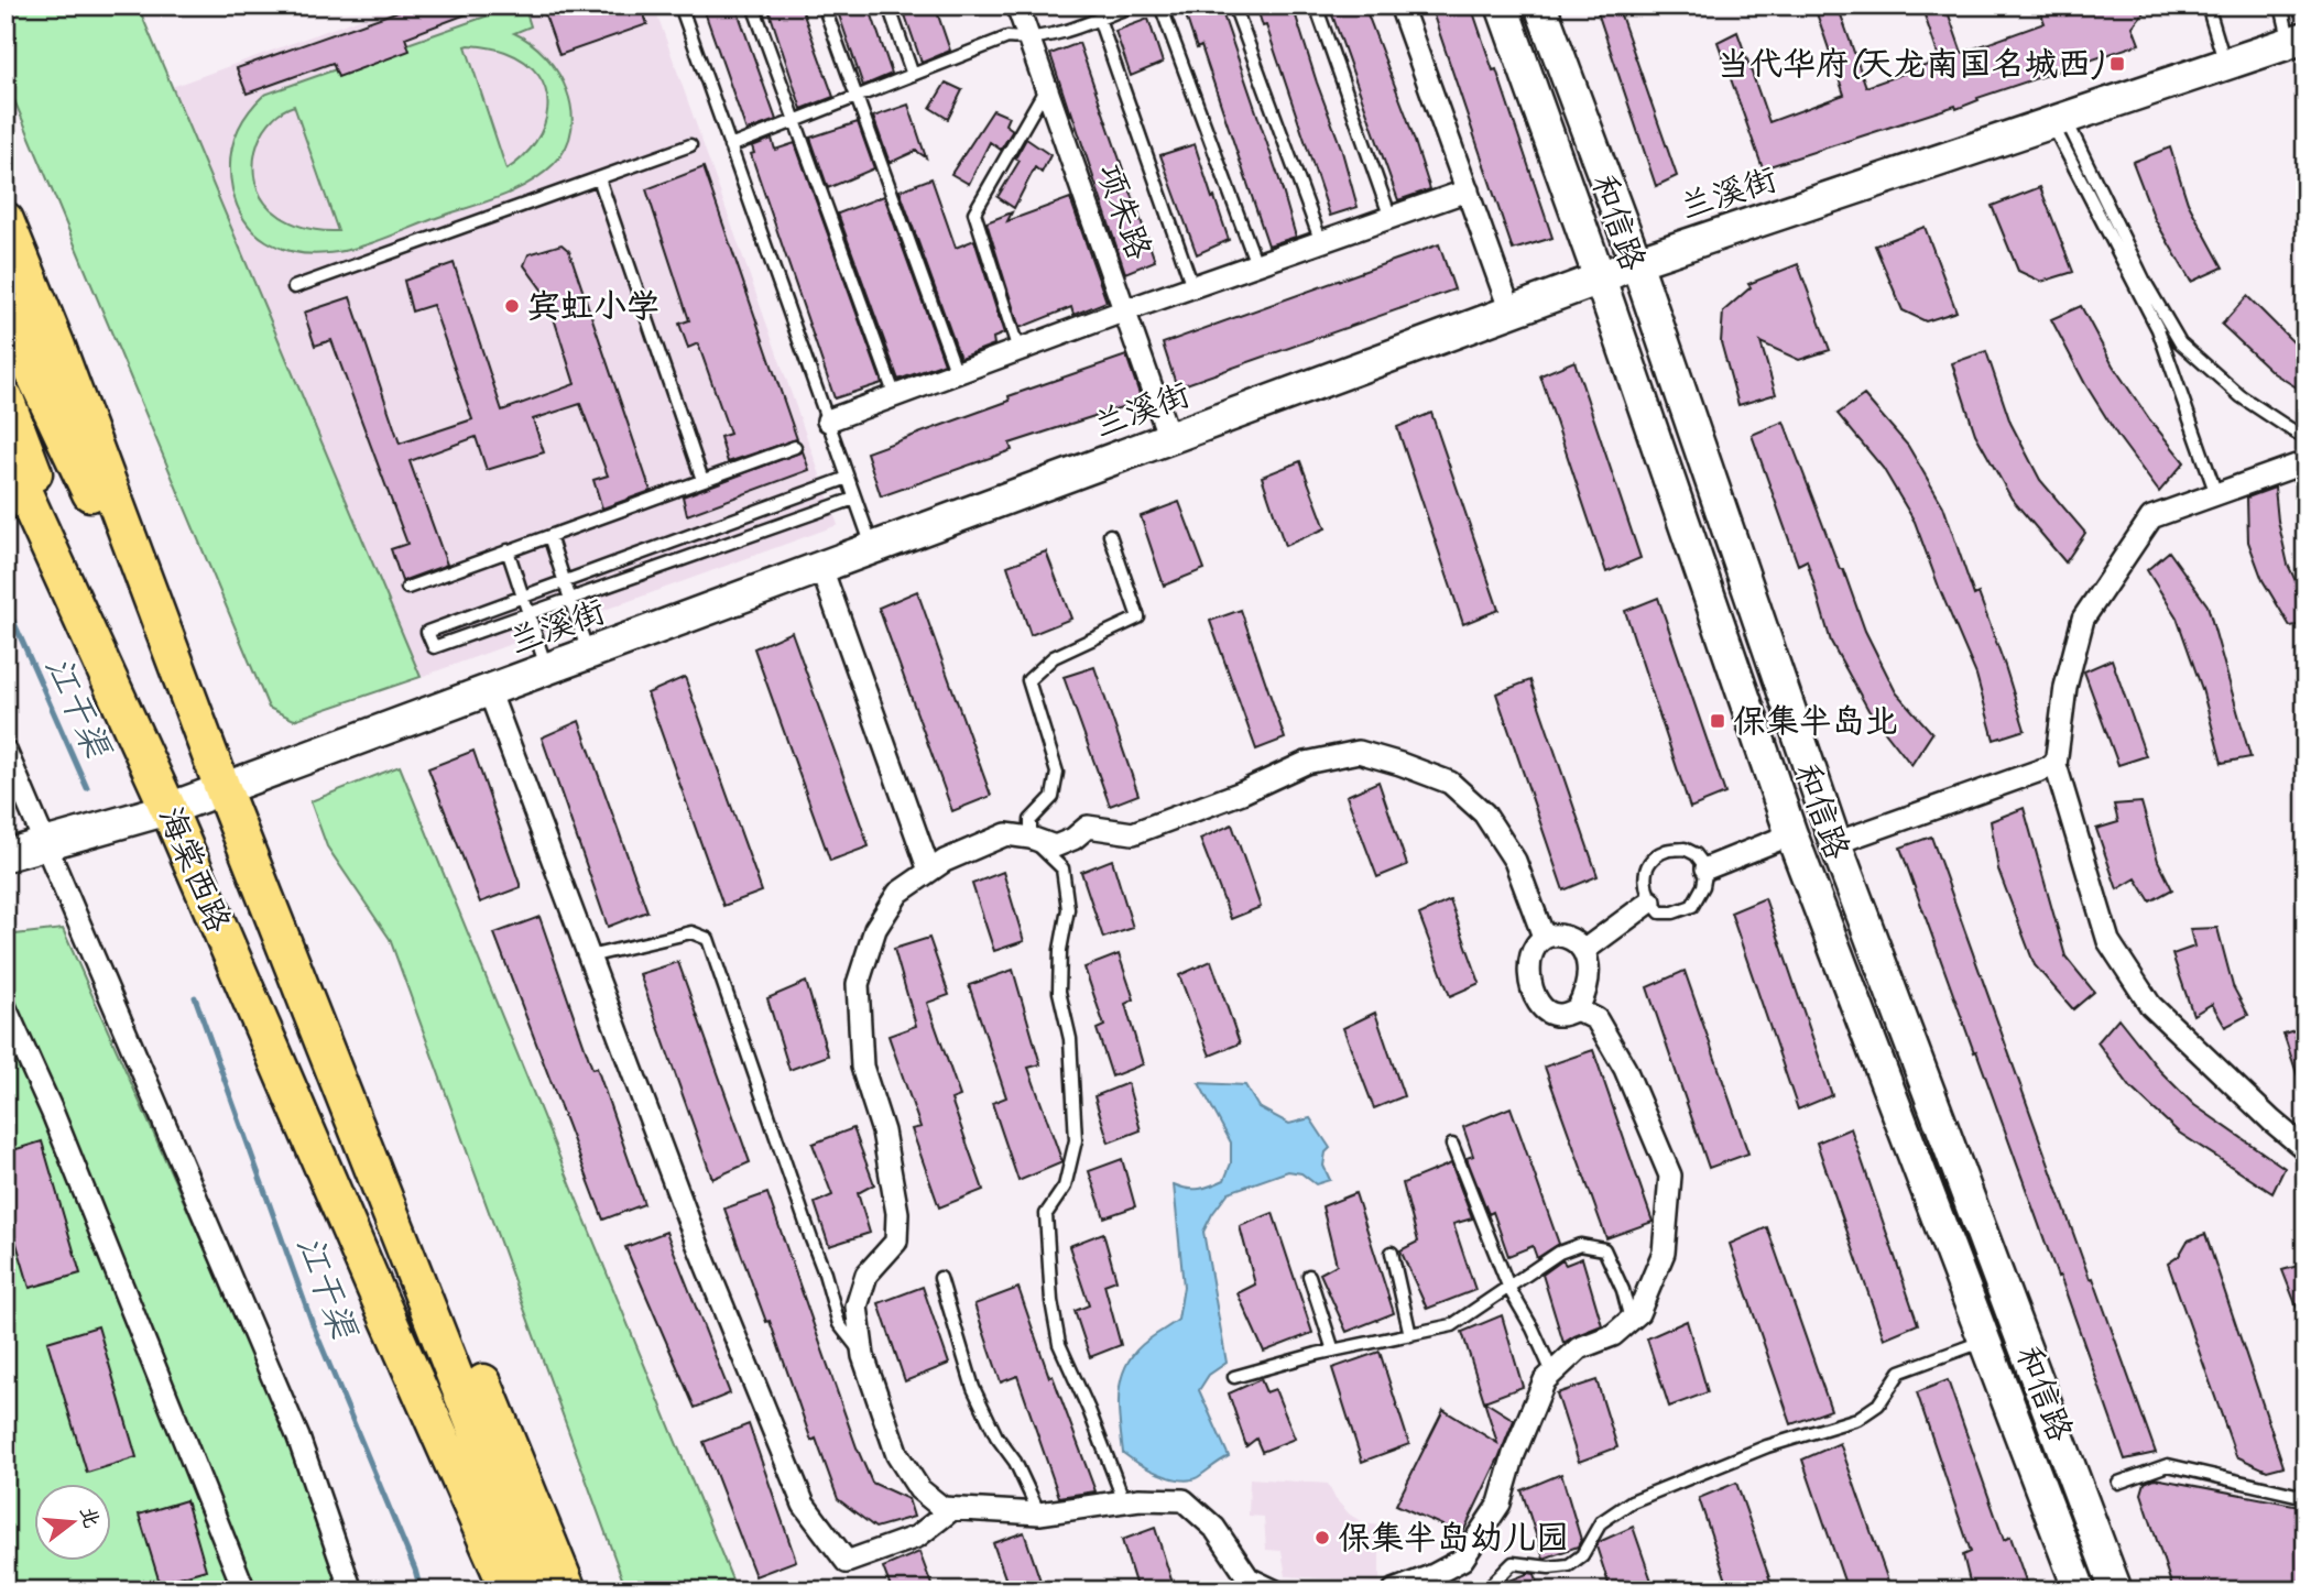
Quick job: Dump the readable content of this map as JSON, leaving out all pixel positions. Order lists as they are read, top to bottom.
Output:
{
  "streets": {
    "main road": ["海棠西路"],
    "street": ["兰溪街", "项朱路", "和信路"]
  },
  "crossings": [
    ["兰溪街", "项朱路"],
    ["兰溪街", "和信路"],
    ["兰溪街", "海棠西路"]
  ],
  "water": ["江干渠"],
  "places": {
    "transit": ["当代华府(天龙南国名城西)", "保集半岛北"],
    "other": ["宾虹小学", "保集半岛幼儿园"]
  },
  "north": "right"
}
